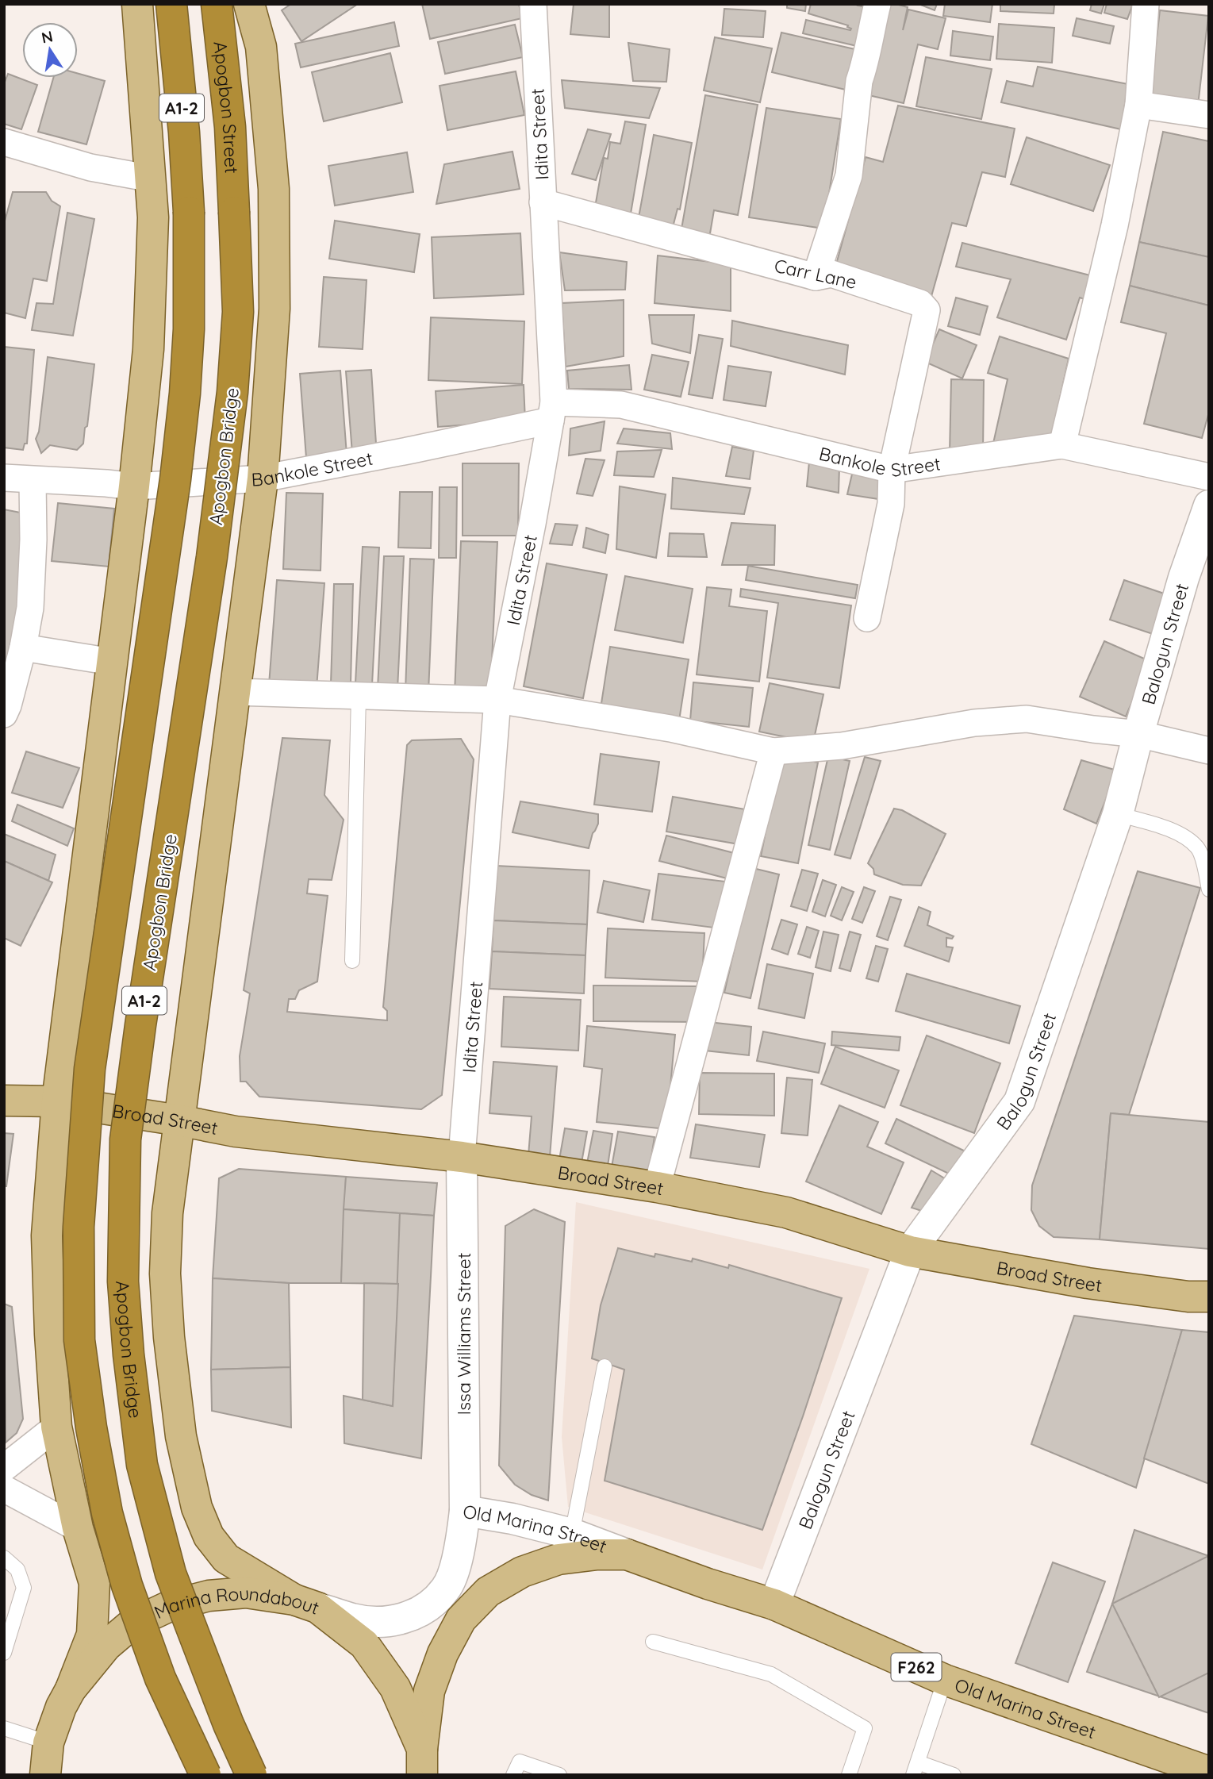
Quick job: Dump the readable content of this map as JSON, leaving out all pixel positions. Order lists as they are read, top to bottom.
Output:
{
  "streets": {
    "highway": ["A1-2", "Apogbon Street", "Apogbon Bridge"],
    "main road": [
      "Balogun Street",
      "Broad Street",
      "Issa Williams Street",
      "Old Marina Street",
      "Marina Roundabout",
      "F262"
    ],
    "street": ["Idita Street", "Carr Lane", "Bankole Street"]
  },
  "crossings": [
    ["Apogbon Street", "Apogbon Bridge"],
    ["Idita Street", "Carr Lane"],
    ["Idita Street", "Bankole Street"],
    ["Idita Street", "Broad Street"],
    ["Idita Street", "Issa Williams Street"],
    ["Carr Lane", "Bankole Street"],
    ["Balogun Street", "Broad Street"],
    ["Balogun Street", "Old Marina Street"],
    ["Broad Street", "Issa Williams Street"],
    ["Issa Williams Street", "Old Marina Street"],
    ["Old Marina Street", "Marina Roundabout"]
  ],
  "north": "top"
}
